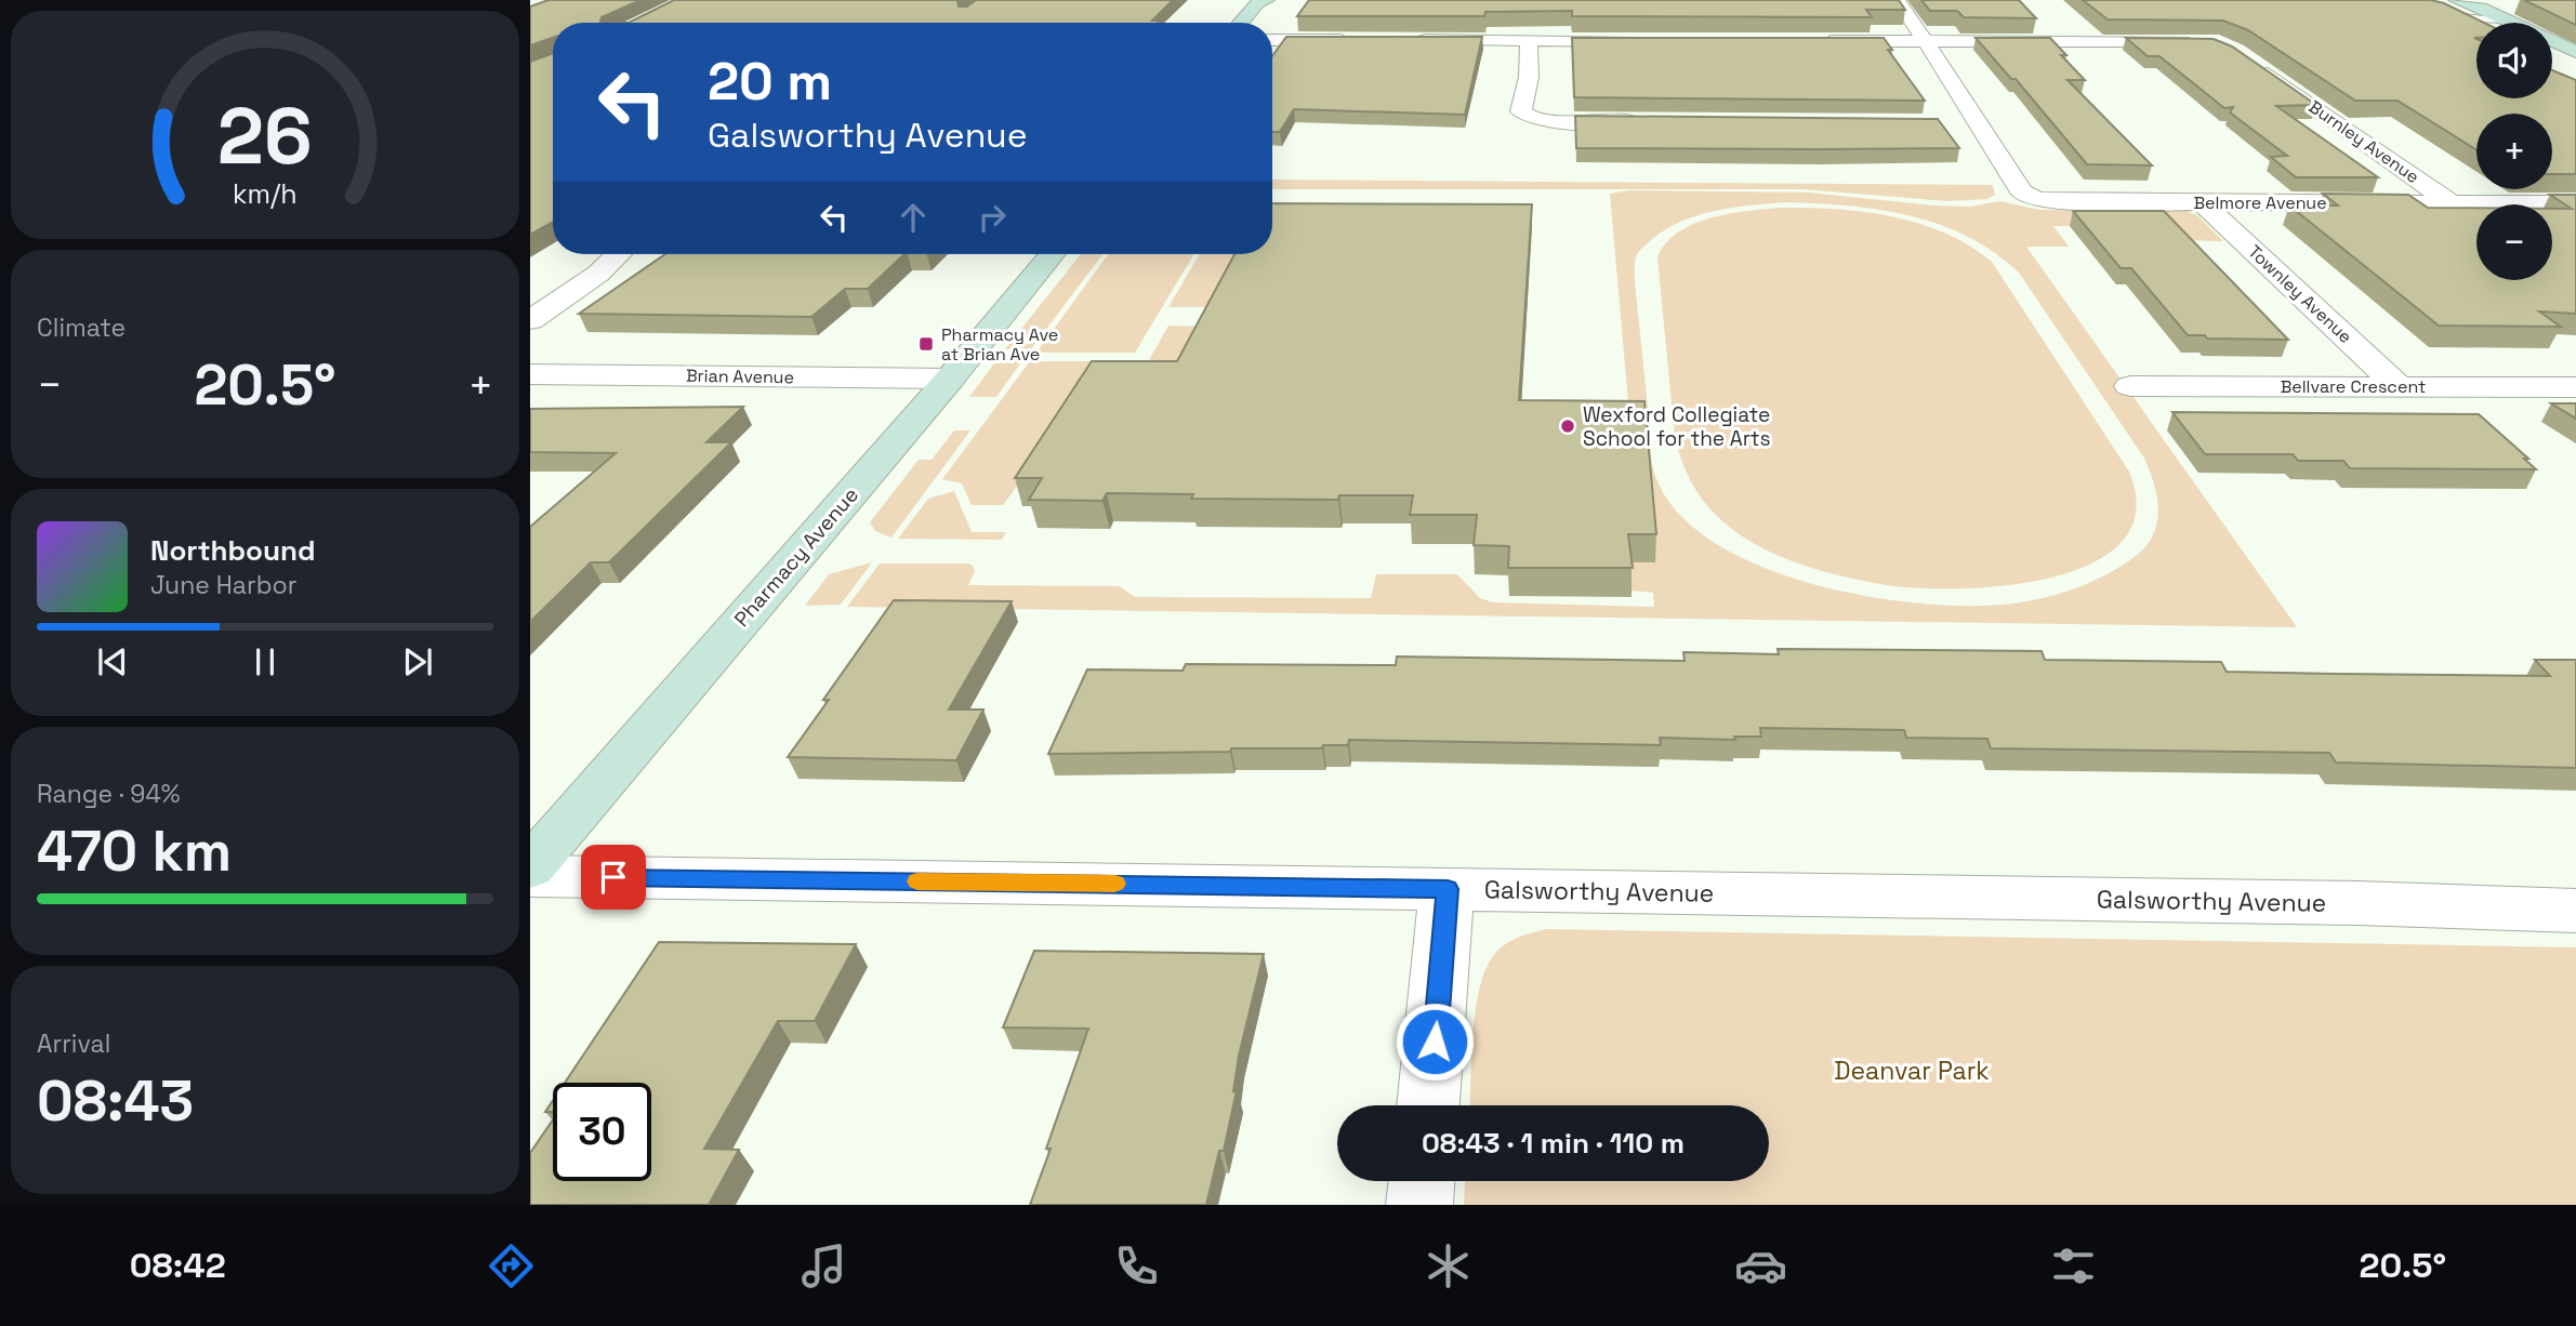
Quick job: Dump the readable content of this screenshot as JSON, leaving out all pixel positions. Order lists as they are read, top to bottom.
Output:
{
  "streets": {
    "street": [
      "Burnley Avenue",
      "Belmore Avenue",
      "Townley Avenue",
      "Brian Avenue",
      "Bellvare Crescent",
      "Pharmacy Avenue",
      "Galsworthy Avenue"
    ]
  },
  "crossings": [
    ["Burnley Avenue", "Belmore Avenue"],
    ["Belmore Avenue", "Townley Avenue"],
    ["Townley Avenue", "Bellvare Crescent"],
    ["Brian Avenue", "Pharmacy Avenue"]
  ],
  "parks": ["Deanvar Park"],
  "places": {
    "transit": ["Pharmacy Ave at Brian Ave"],
    "other": ["Wexford Collegiate School for the Arts"]
  },
  "page": {
    "map_buttons": ["+", "−"],
    "turn": ["20 m", "Galsworthy Avenue"],
    "tile": [
      "Climate",
      ["Range · 94%", "470 km"],
      ["Arrival", "08:43"]
    ],
    "heat": ["−", "20.5°", "+"],
    "song": ["Northbound", "June Harbor"],
    "limit": "30",
    "trip": "08:43 · 1 min · 110 m",
    "tabs": ["08:42", "20.5°"],
    "gauge": ["26", "km/h"]
  }
}
